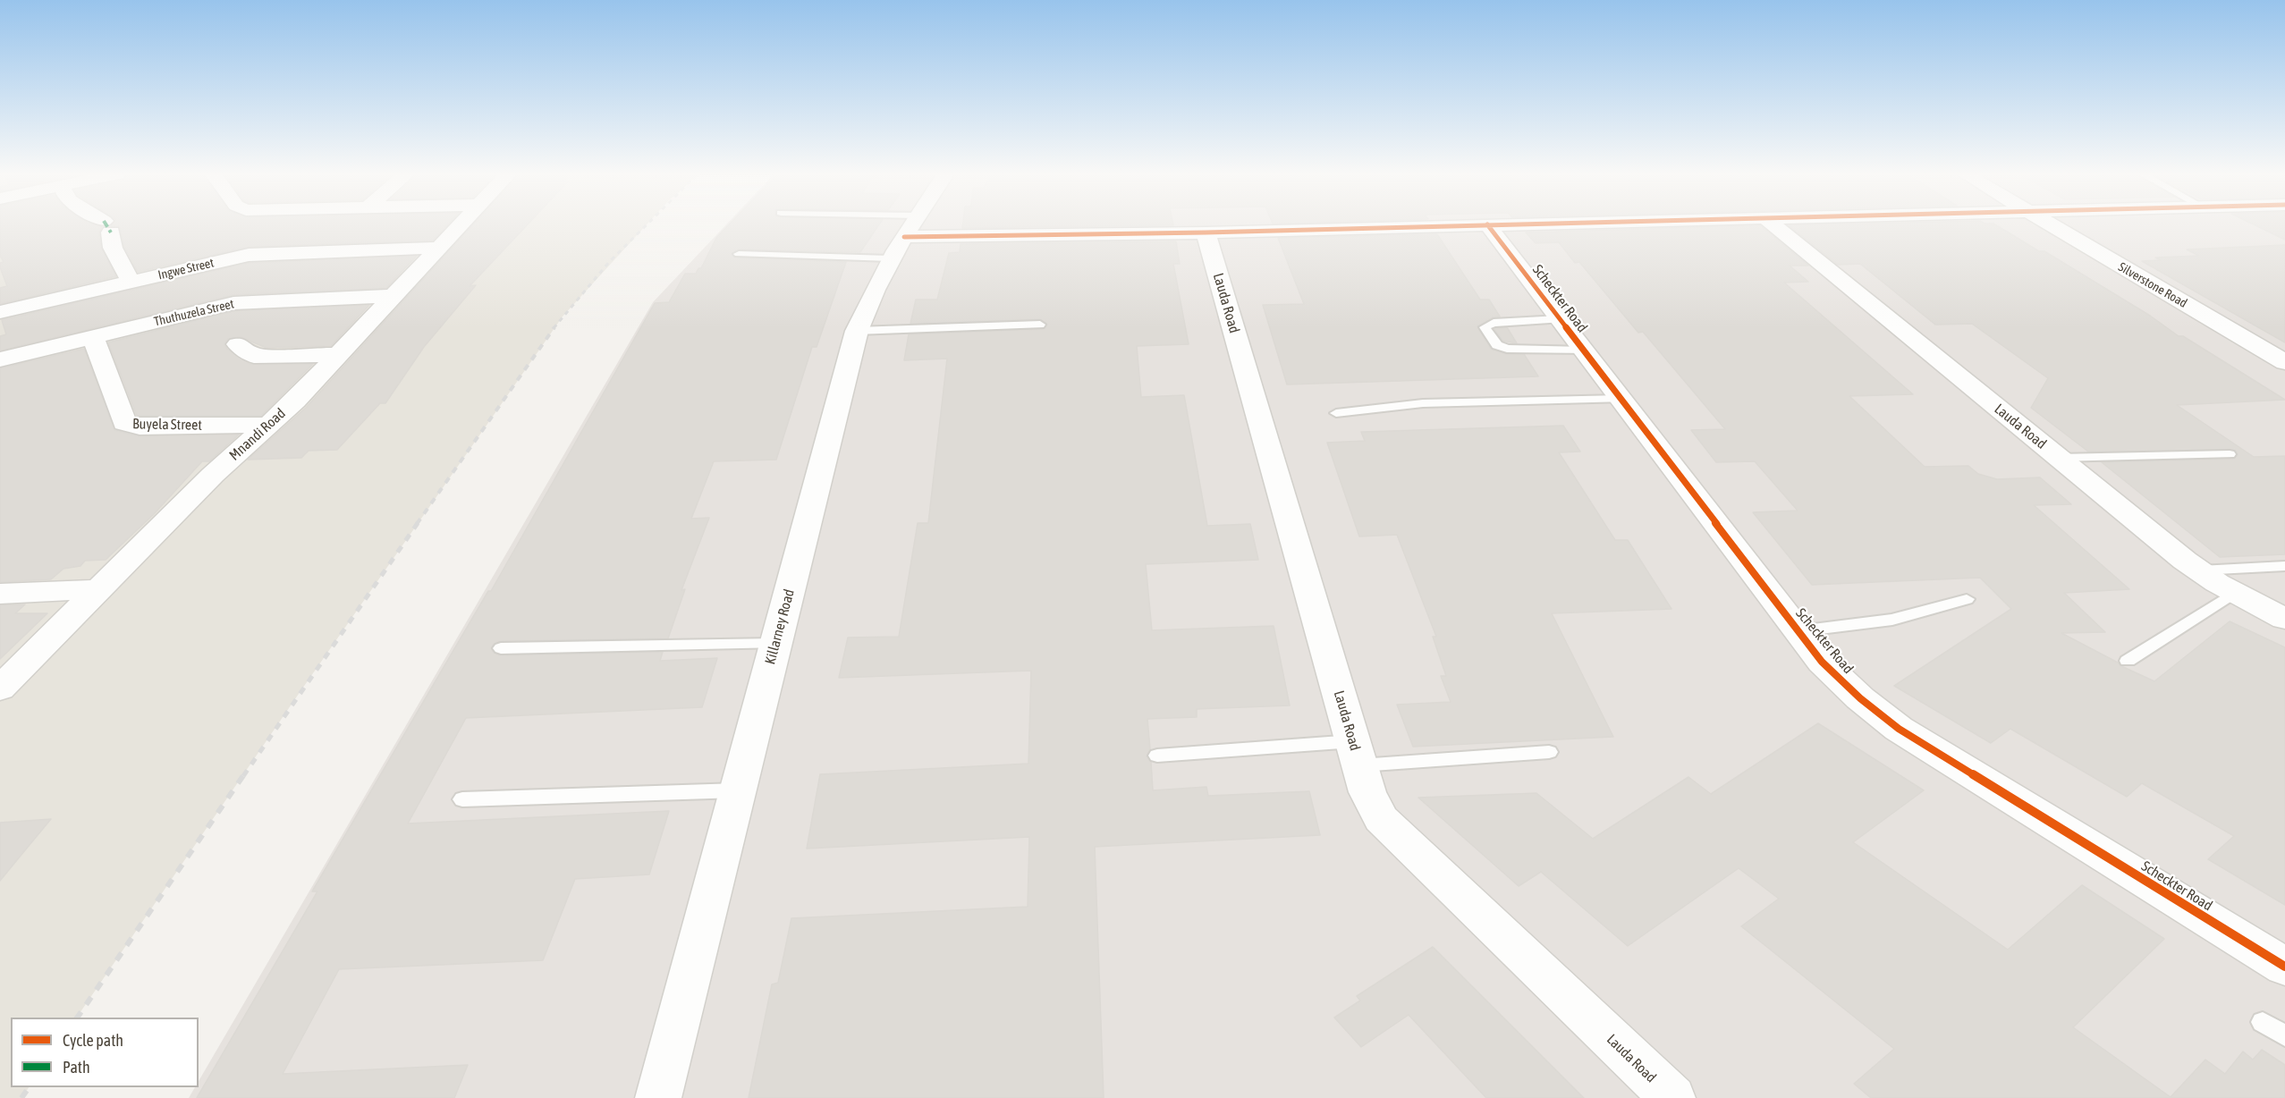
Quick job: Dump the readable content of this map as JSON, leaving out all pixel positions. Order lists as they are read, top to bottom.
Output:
{
  "streets": {
    "street": [
      "Ingwe Street",
      "Silverstone Road",
      "Scheckter Road",
      "Lauda Road",
      "Thuthuzela Street",
      "Buyela Street",
      "Mnandi Road",
      "Killarney Road"
    ]
  },
  "crossings": [
    ["Ingwe Street", "Mnandi Road"],
    ["Thuthuzela Street", "Buyela Street"],
    ["Thuthuzela Street", "Mnandi Road"],
    ["Buyela Street", "Mnandi Road"]
  ],
  "legend": ["Cycle path", "Path"]
}
